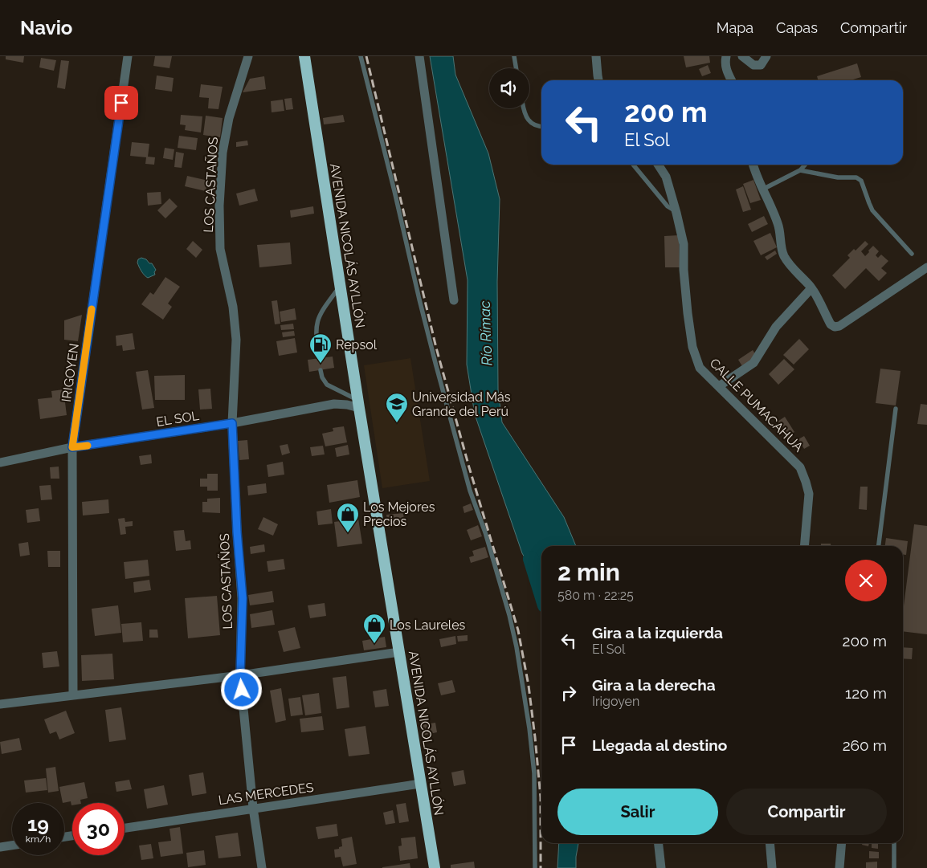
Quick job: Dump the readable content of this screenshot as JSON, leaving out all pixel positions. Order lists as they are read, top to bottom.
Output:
{
  "streets": {
    "highway": ["AVENIDA NICOLÁS AYLLÓN"],
    "street": [
      "LOS CASTAÑOS",
      "IRIGOYEN",
      "CALLE PUMACAHUA",
      "EL SOL",
      "LAS MERCEDES"
    ]
  },
  "crossings": [
    ["LOS CASTAÑOS", "EL SOL"],
    ["LOS CASTAÑOS", "LAS MERCEDES"],
    ["AVENIDA NICOLÁS AYLLÓN", "EL SOL"],
    ["AVENIDA NICOLÁS AYLLÓN", "LAS MERCEDES"],
    ["IRIGOYEN", "EL SOL"]
  ],
  "water": ["Río Rímac"],
  "places": {
    "fuel station": ["Repsol"],
    "school or university": ["Universidad Más Grande del Perú"],
    "shop": ["Los Mejores Precios", "Los Laureles"]
  },
  "page": {
    "header": "Navio",
    "nav": ["Mapa", "Capas", "Compartir"],
    "turn": ["200 m", "El Sol"],
    "heading": ["2 min", "580 m · 22:25"],
    "list": [
      {
        "name": "Gira a la izquierda",
        "note": "El Sol",
        "value": "200 m"
      },
      {
        "name": "Gira a la derecha",
        "note": "Irigoyen",
        "value": "120 m"
      },
      {
        "name": "Llegada al destino",
        "value": "260 m"
      }
    ],
    "buttons": ["Salir", "Compartir"],
    "speed": "19 km/h",
    "limit": "30"
  }
}
